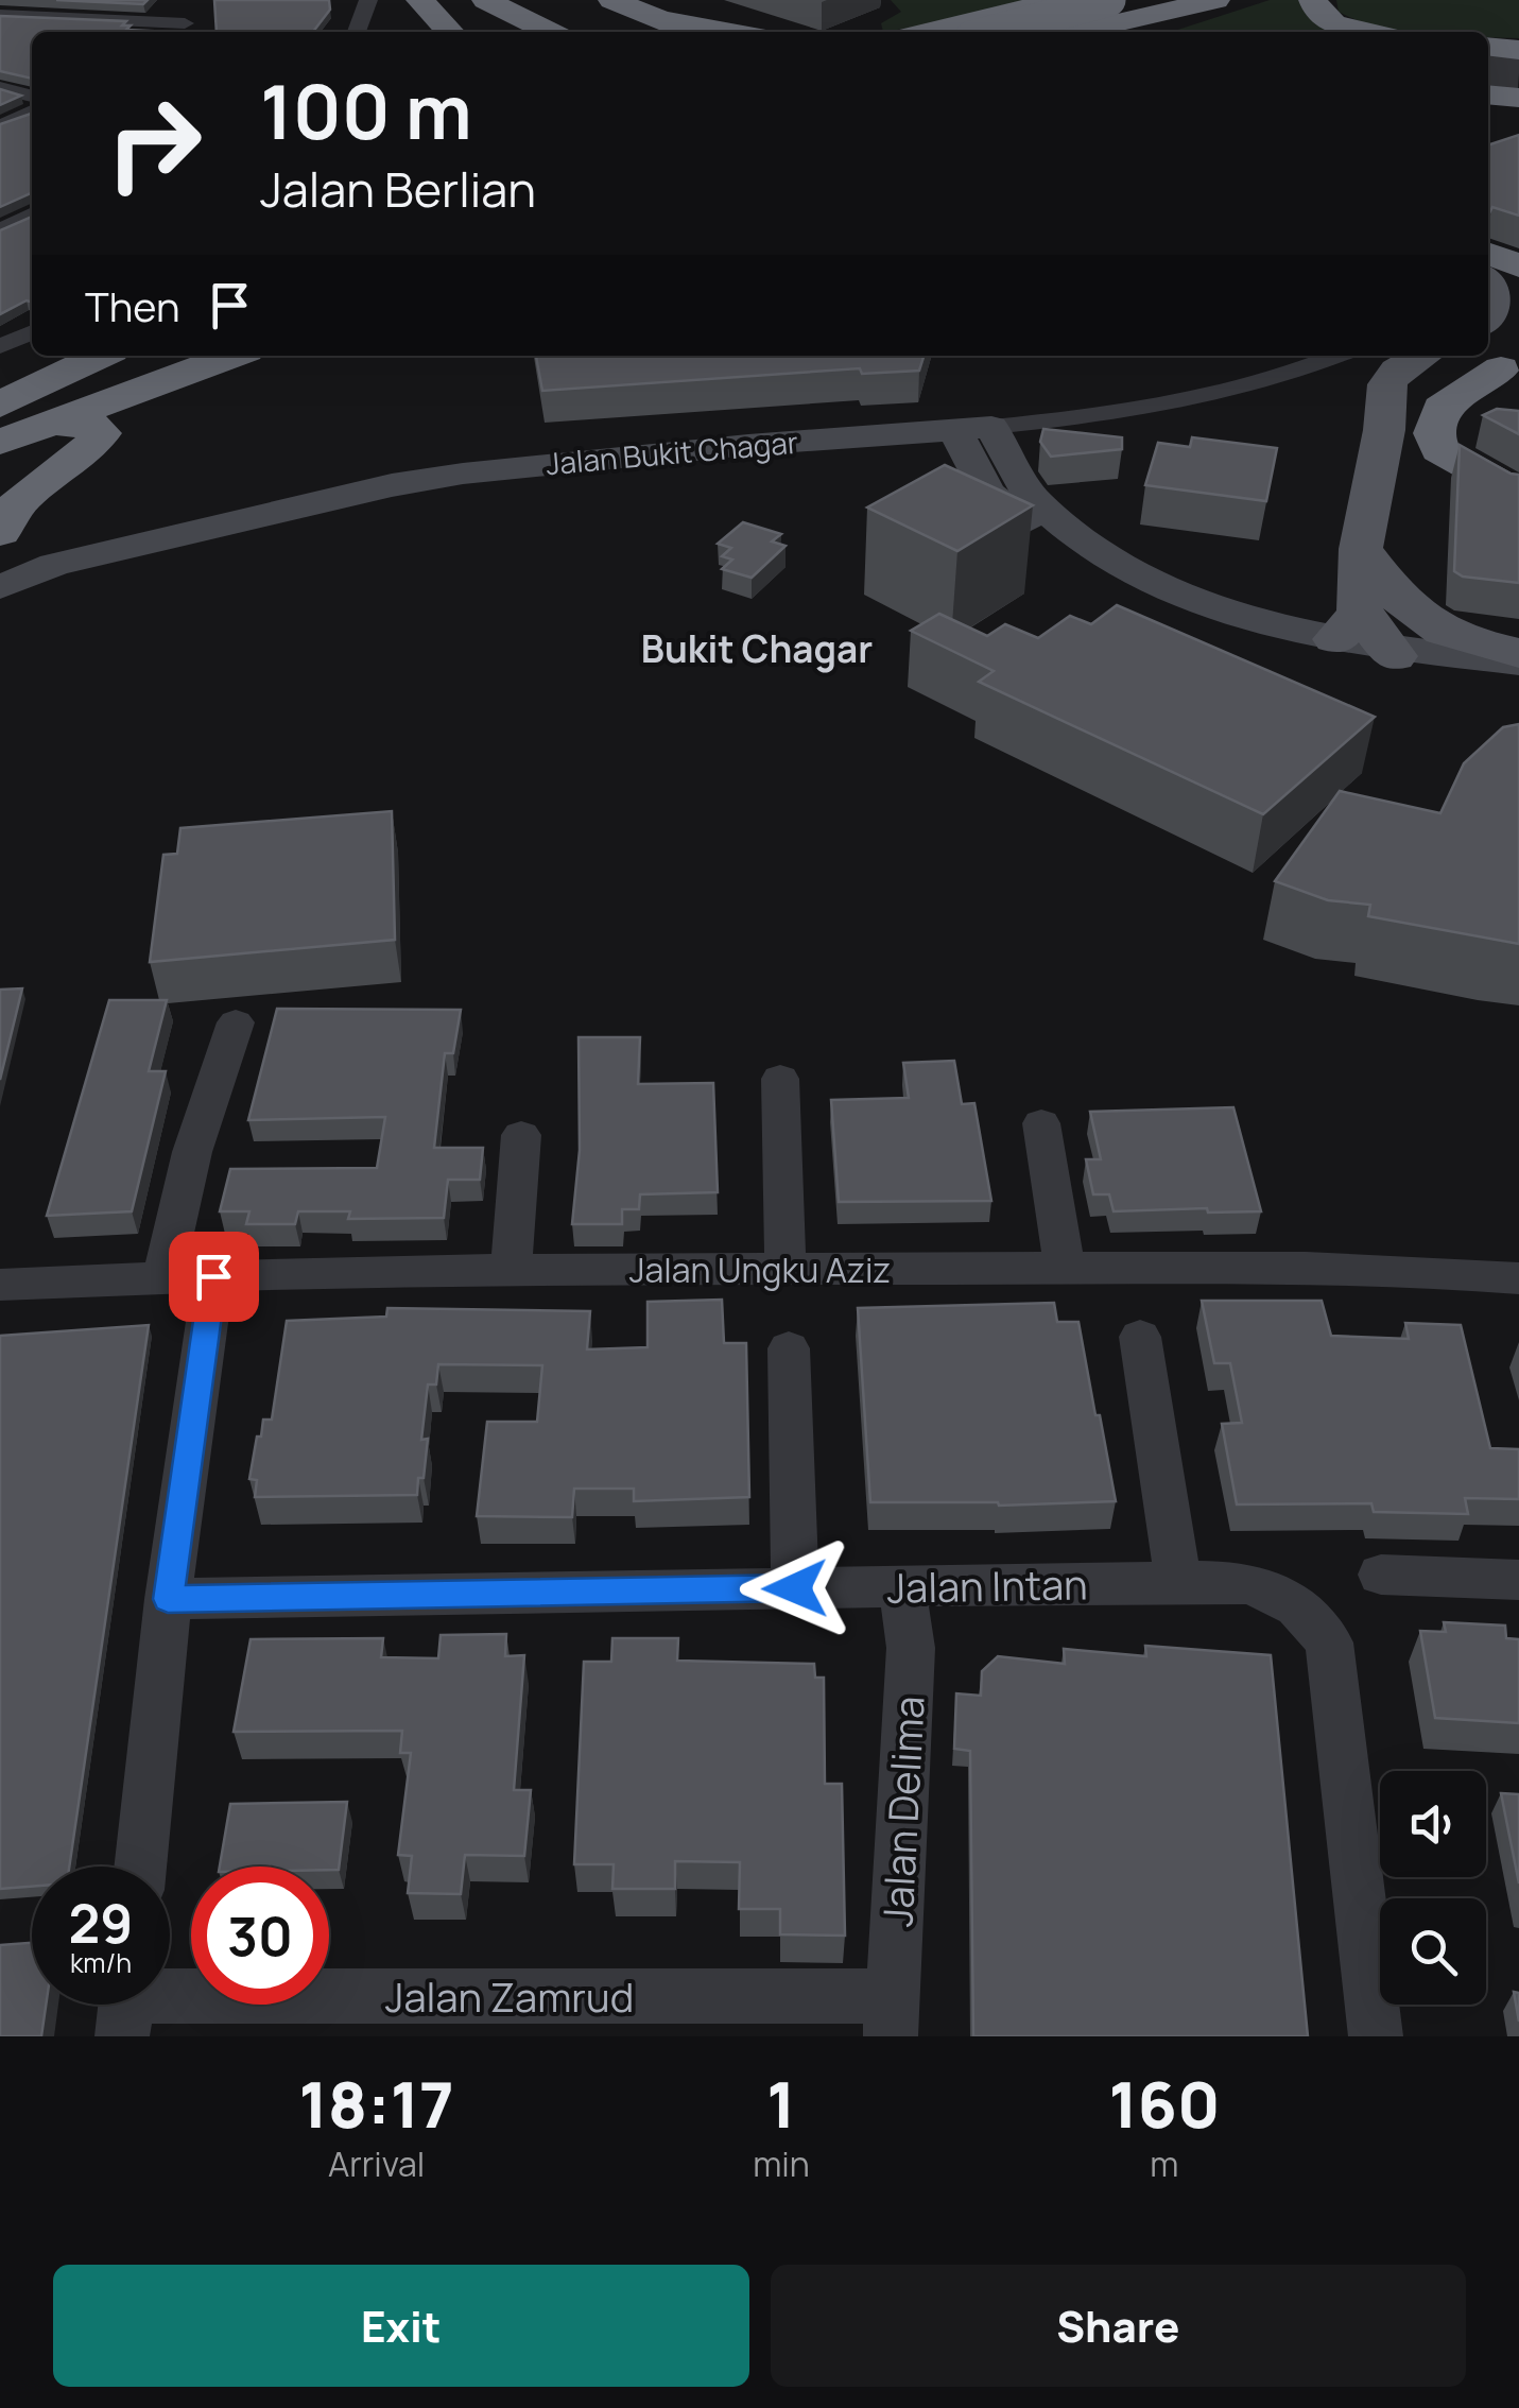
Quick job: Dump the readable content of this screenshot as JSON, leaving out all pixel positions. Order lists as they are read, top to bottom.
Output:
{
  "streets": {
    "main road": ["Jalan Bukit Chagar"],
    "street": [
      "Jalan Ungku Aziz",
      "Jalan Intan",
      "Jalan Delima",
      "Jalan Zamrud"
    ]
  },
  "crossings": [
    ["Jalan Intan", "Jalan Delima"],
    ["Jalan Delima", "Jalan Zamrud"]
  ],
  "districts": ["Bukit Chagar"],
  "page": {
    "turn": ["100 m", "Jalan Berlian"],
    "then": "Then",
    "speed": "29 km/h",
    "limit": "30",
    "eta": [
      "18:17",
      "Arrival",
      "1",
      "min",
      "160",
      "m"
    ],
    "buttons": ["Exit", "Share"]
  }
}
